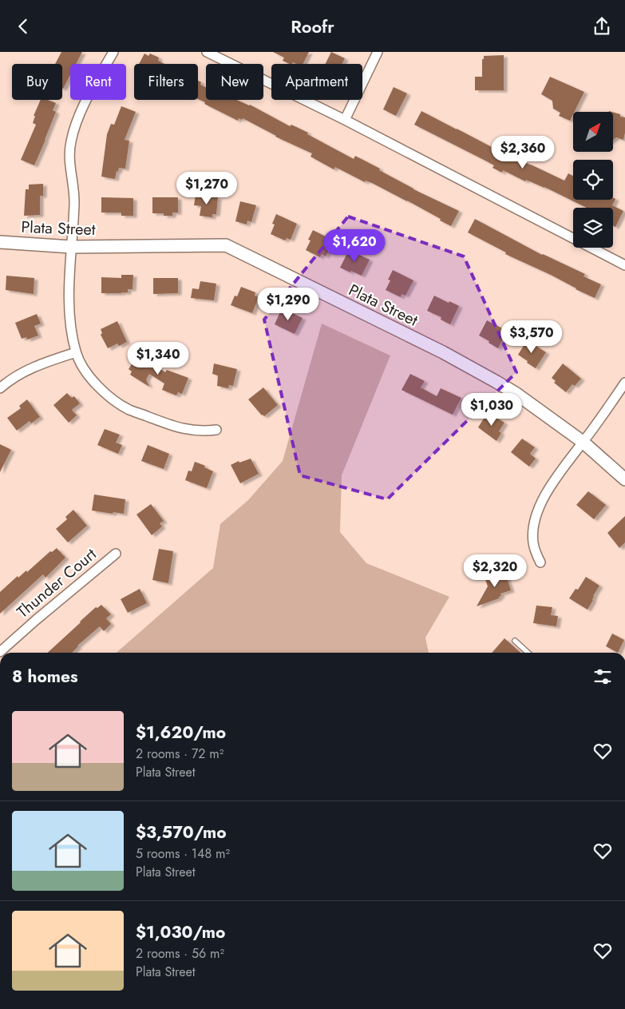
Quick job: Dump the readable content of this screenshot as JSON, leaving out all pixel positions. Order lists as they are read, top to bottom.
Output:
{
  "streets": {
    "street": ["Plata Street", "Thunder Court"]
  },
  "north": "top right",
  "page": {
    "header": "Roofr",
    "chip": [
      "Buy",
      "Rent",
      "Filters",
      "New",
      "Apartment"
    ],
    "price": [
      "$2,360",
      "$1,270",
      "$1,620",
      "$1,290",
      "$3,570",
      "$1,340",
      "$1,030",
      "$2,320"
    ],
    "heading": "8 homes",
    "list": [
      {
        "name": "$1,620/mo",
        "note": "2 rooms · 72 m² · Plata Street"
      },
      {
        "name": "$3,570/mo",
        "note": "5 rooms · 148 m² · Plata Street"
      },
      {
        "name": "$1,030/mo",
        "note": "2 rooms · 56 m² · Plata Street"
      }
    ]
  }
}
